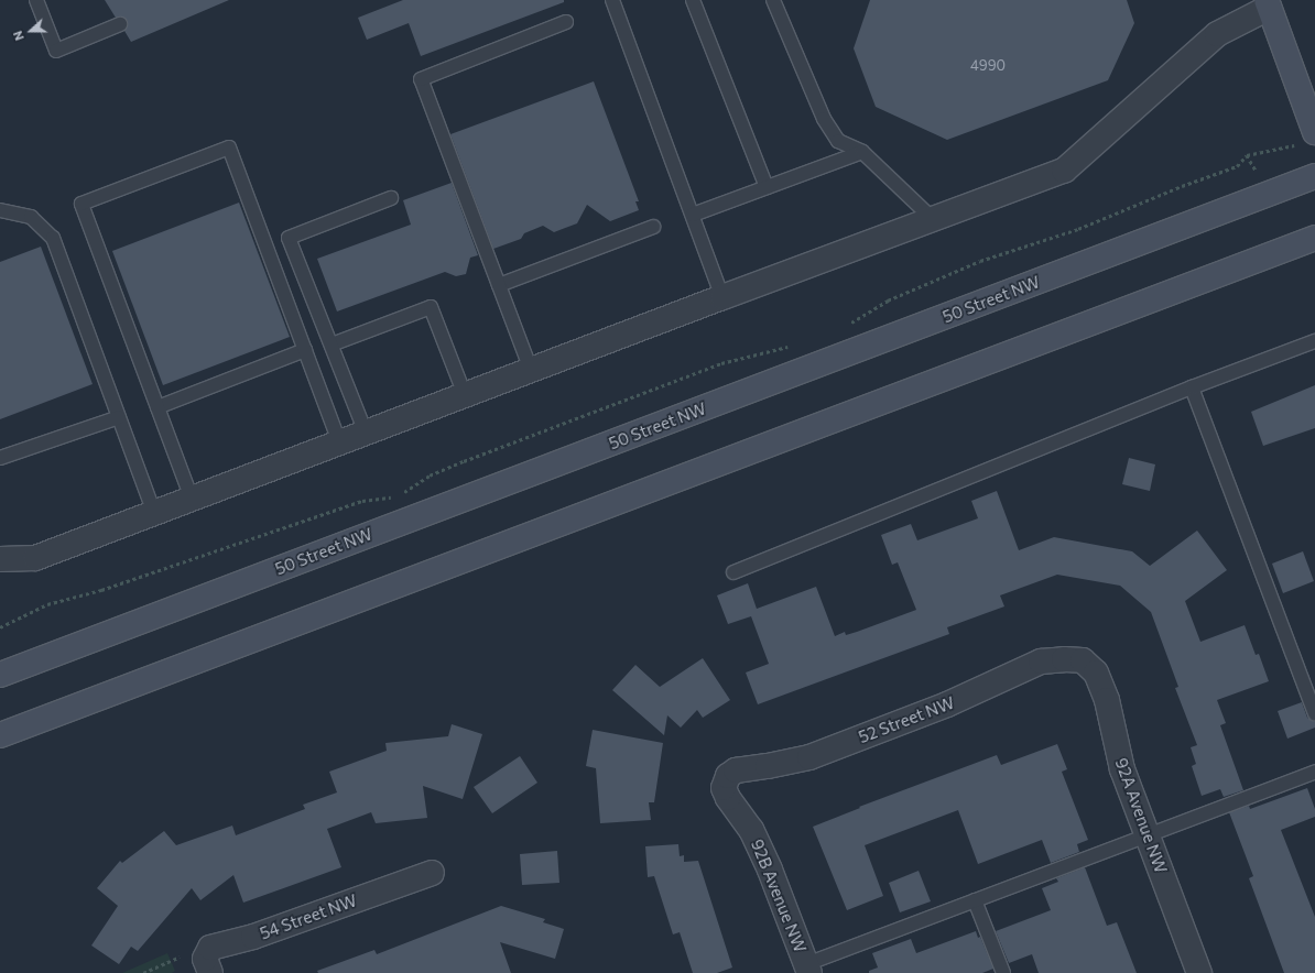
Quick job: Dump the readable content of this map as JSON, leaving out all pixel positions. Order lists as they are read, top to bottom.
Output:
{
  "streets": {
    "main road": ["50 Street NW"],
    "street": [
      "52 Street NW",
      "92A Avenue NW",
      "92B Avenue NW",
      "54 Street NW"
    ]
  },
  "crossings": [
    ["52 Street NW", "92A Avenue NW"],
    ["52 Street NW", "92B Avenue NW"]
  ],
  "house_numbers": ["4990"],
  "north": "left"
}
